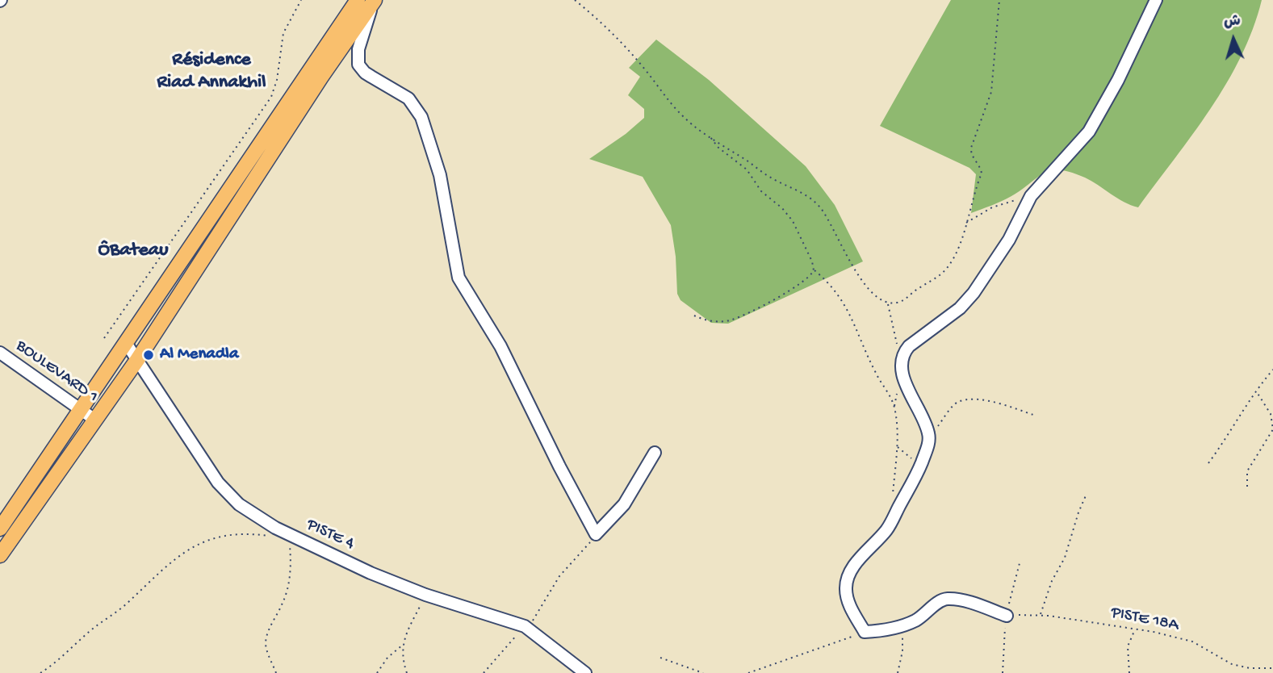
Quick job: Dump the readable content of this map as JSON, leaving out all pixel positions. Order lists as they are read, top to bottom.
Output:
{
  "streets": {
    "street": ["BOULEVARD 1", "PISTE 4"],
    "path": ["PISTE 18A"]
  },
  "districts": ["Résidence Riad Annakhil", "ÔBateau"],
  "places": ["Al Menadla"],
  "north": "top"
}
